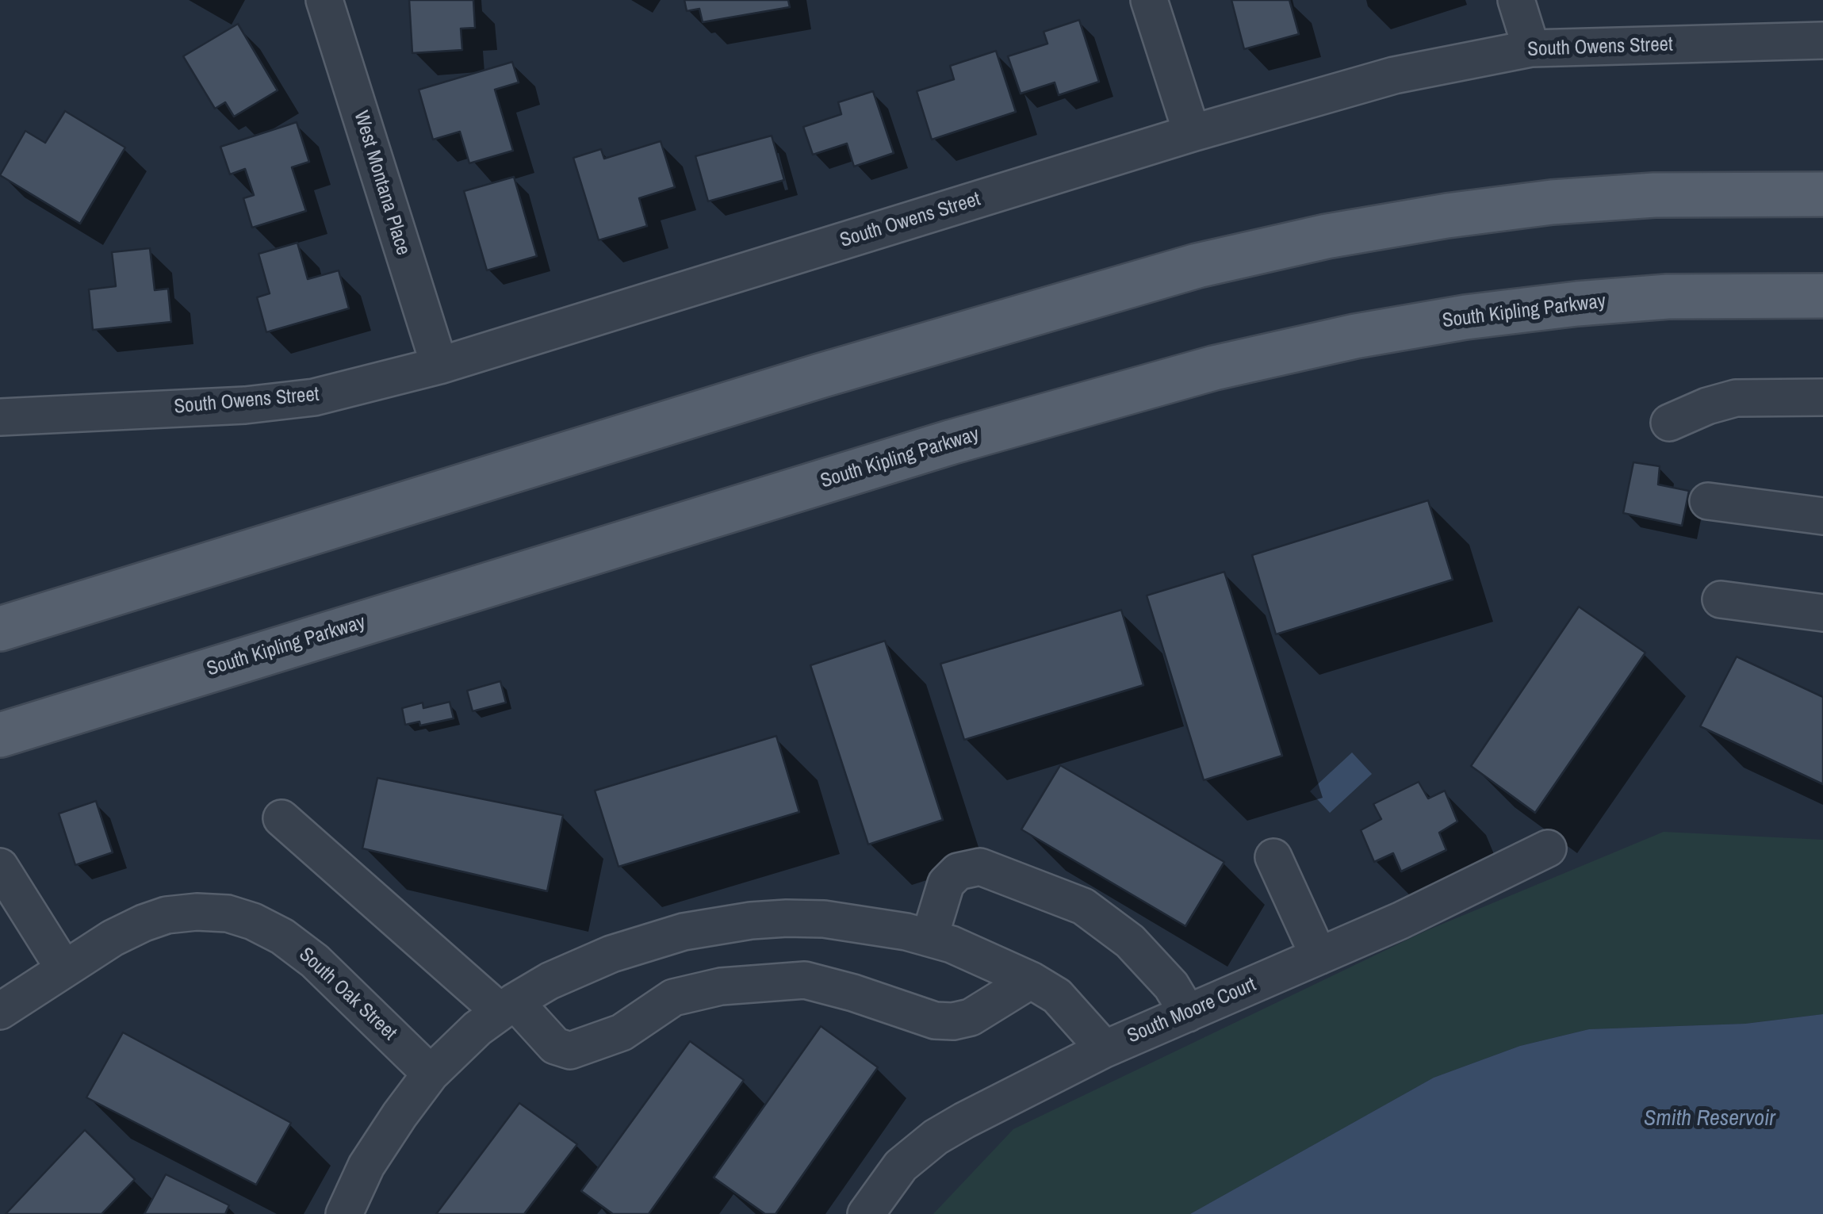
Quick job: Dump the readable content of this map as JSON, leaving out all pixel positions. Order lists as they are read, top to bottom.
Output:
{
  "streets": {
    "main road": ["South Kipling Parkway"],
    "street": [
      "South Owens Street",
      "West Montana Place",
      "South Oak Street",
      "South Moore Court"
    ]
  },
  "crossings": [
    ["South Owens Street", "West Montana Place"]
  ],
  "water": ["Smith Reservoir"]
}
